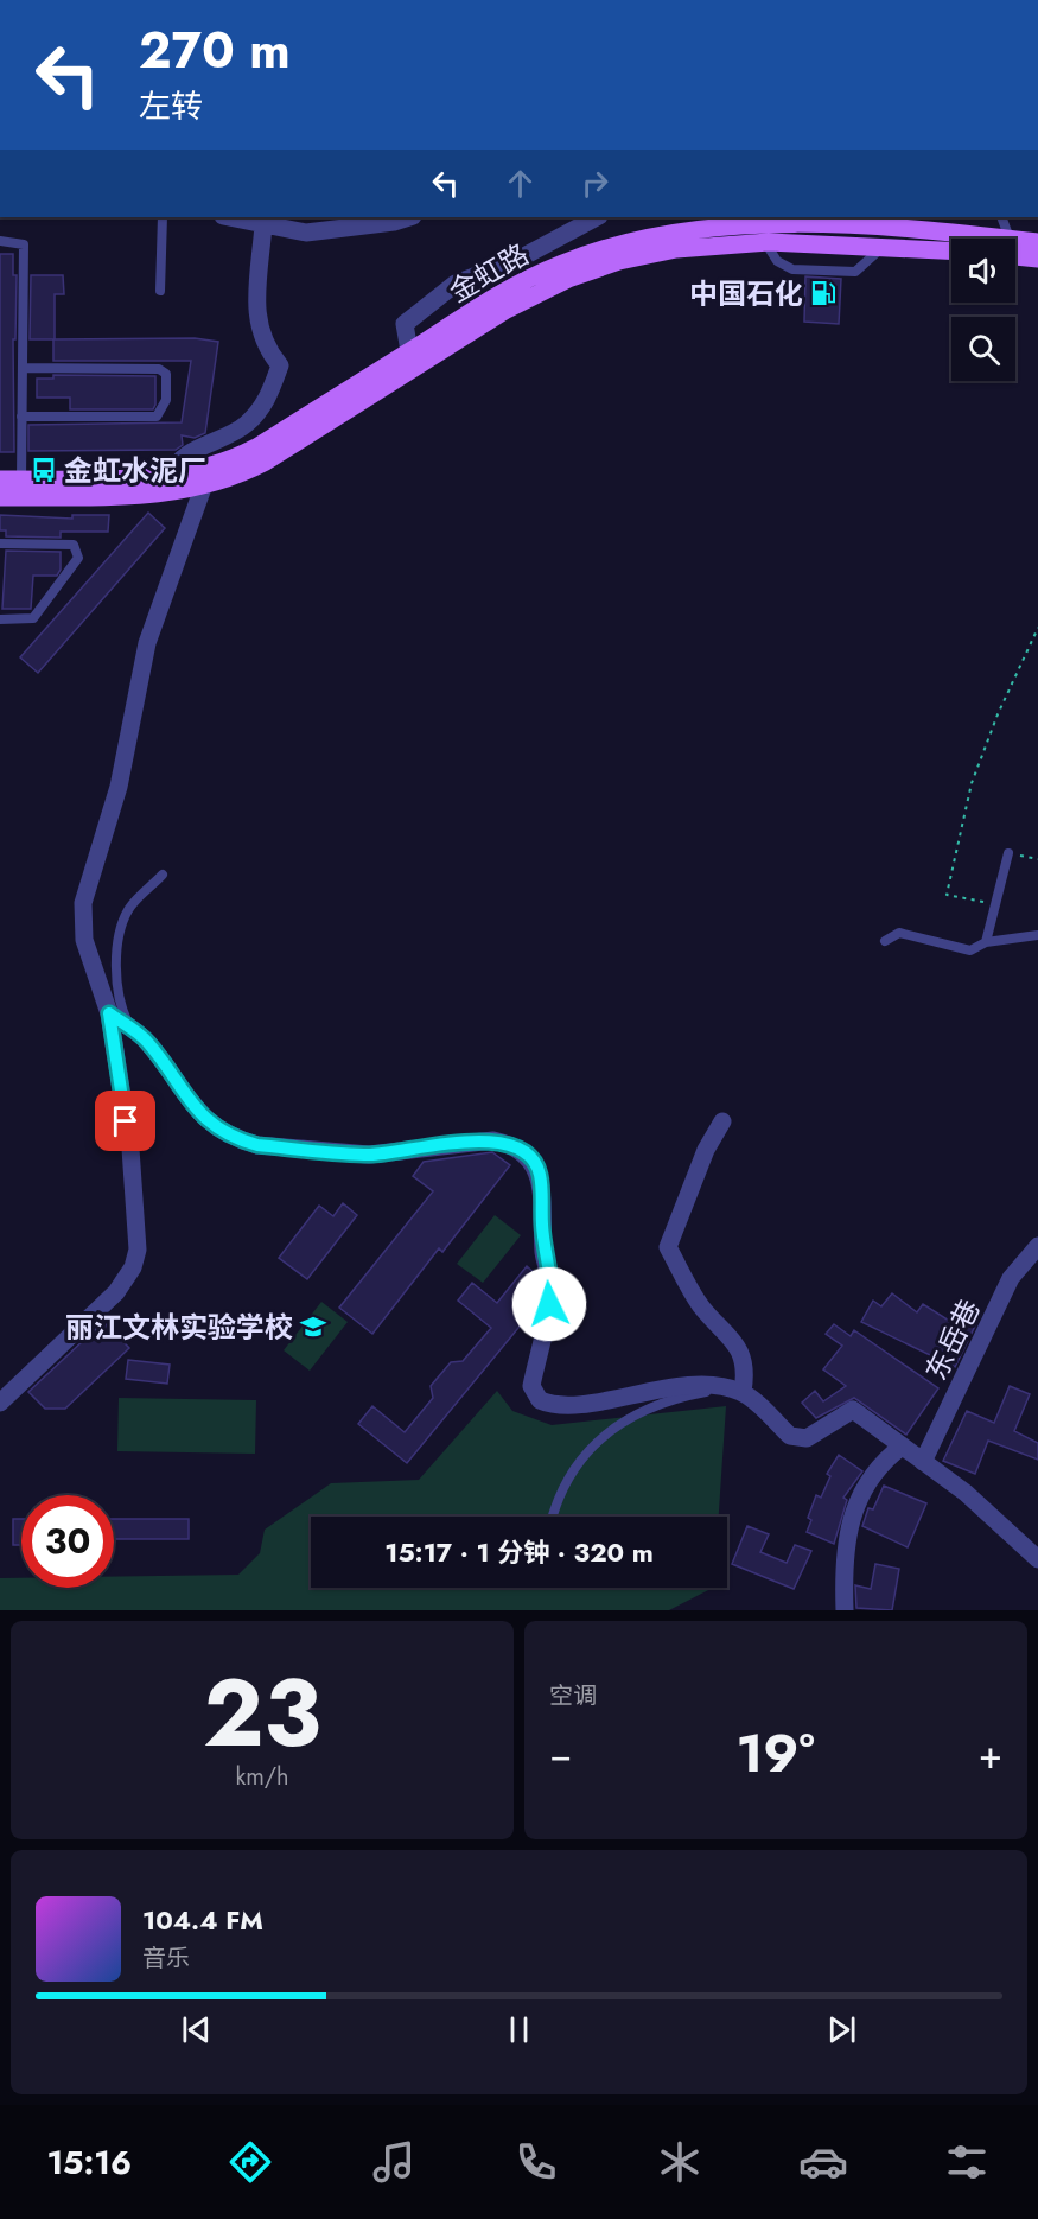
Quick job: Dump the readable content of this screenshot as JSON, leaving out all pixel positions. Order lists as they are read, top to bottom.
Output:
{
  "streets": {
    "main road": ["金虹路"],
    "street": ["东岳巷"]
  },
  "places": {
    "fuel station": ["中国石化"],
    "bus stop": ["金虹水泥厂"],
    "school or university": ["丽江文林实验学校"]
  },
  "page": {
    "turn": ["270 m", "左转"],
    "limit": "30",
    "trip": "15:17 · 1 分钟 · 320 m",
    "tile": [
      ["23", "km/h"],
      "空调"
    ],
    "heat": ["−", "19°", "+"],
    "song": ["104.4 FM", "音乐"],
    "tabs": "15:16"
  }
}
